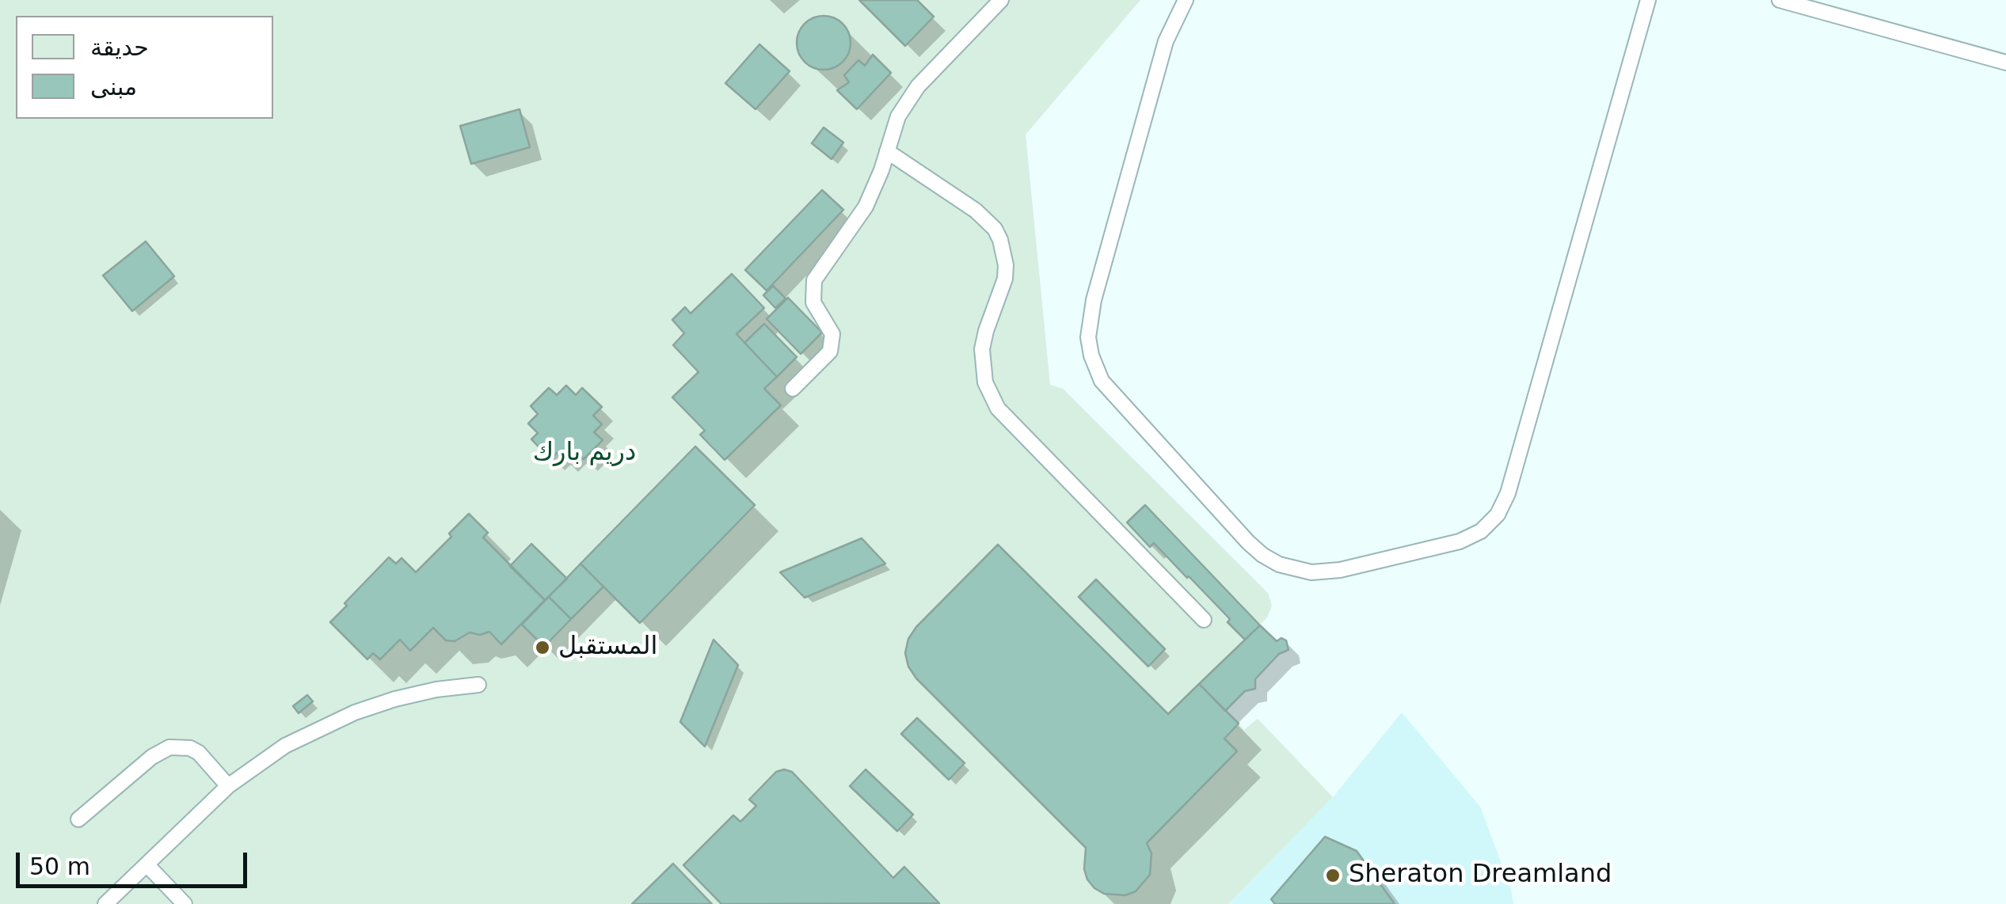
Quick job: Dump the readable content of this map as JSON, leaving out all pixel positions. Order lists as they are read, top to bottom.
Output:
{
  "parks": ["دريم بارك"],
  "places": ["المستقبل", "Sheraton Dreamland"],
  "legend": ["حديقة", "مبنى"],
  "scale_bar": "50 m"
}
